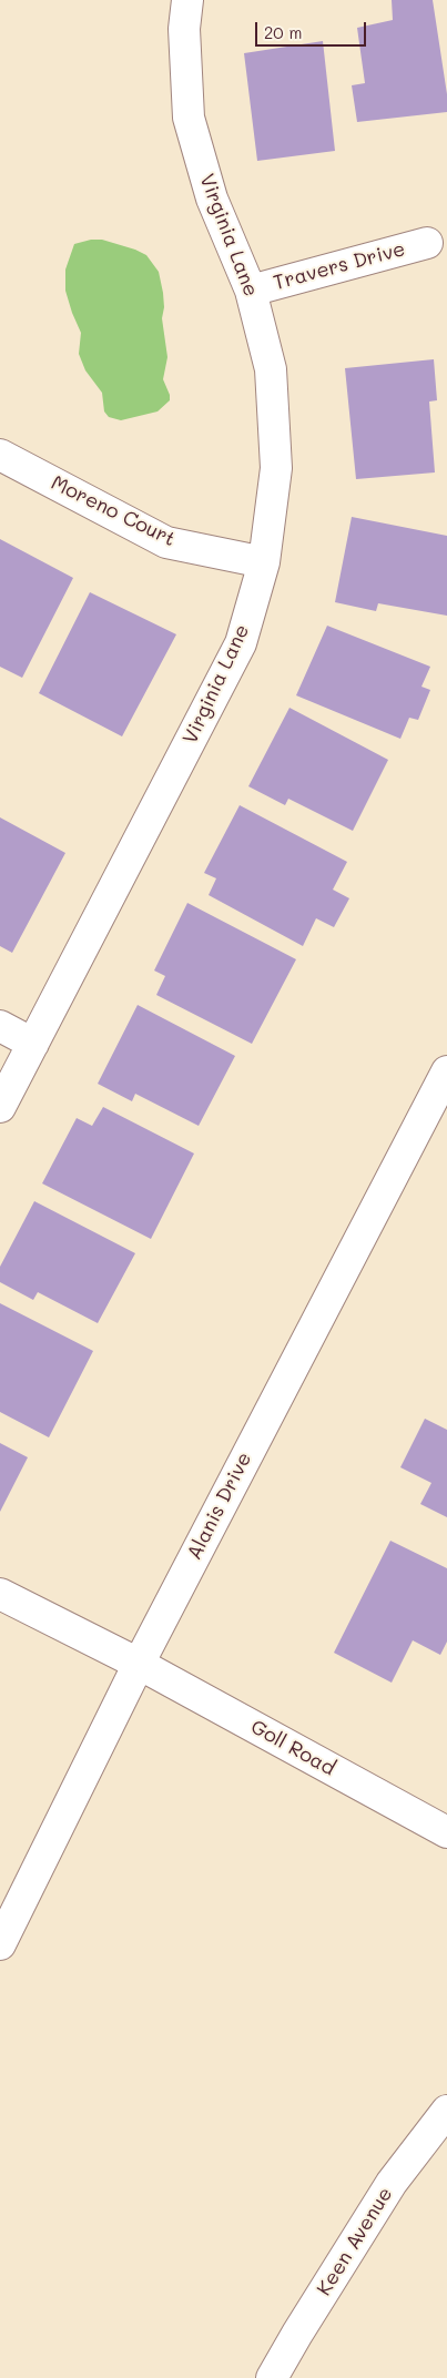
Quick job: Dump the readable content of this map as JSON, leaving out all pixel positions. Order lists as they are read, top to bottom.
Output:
{
  "streets": {
    "street": [
      "Virginia Lane",
      "Travers Drive",
      "Moreno Court",
      "Alanis Drive",
      "Goll Road",
      "Keen Avenue"
    ]
  },
  "crossings": [
    ["Virginia Lane", "Travers Drive"],
    ["Virginia Lane", "Moreno Court"],
    ["Alanis Drive", "Goll Road"]
  ],
  "scale_bar": "20 m"
}
